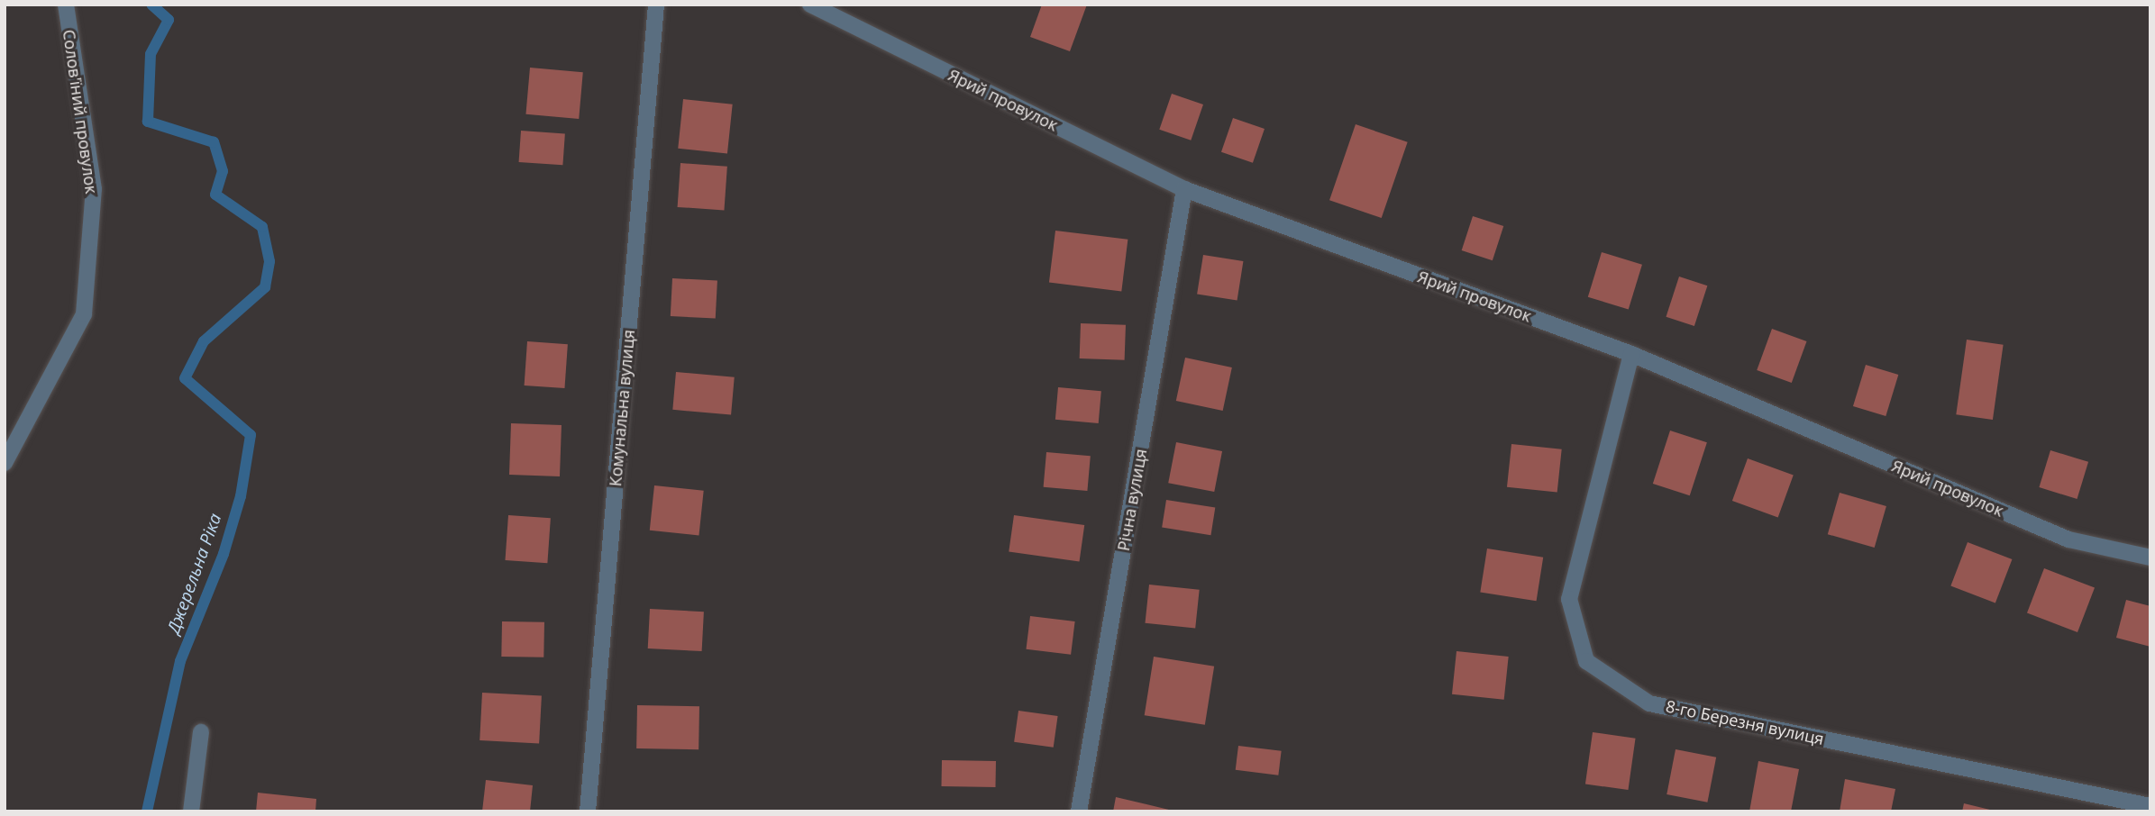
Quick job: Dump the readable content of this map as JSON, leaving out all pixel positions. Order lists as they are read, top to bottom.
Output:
{
  "streets": {
    "street": [
      "Ярий провулок",
      "Солов'їний провулок",
      "Комунальна вулиця",
      "Річна вулиця",
      "8-го Березня вулиця"
    ]
  },
  "crossings": [
    ["Ярий провулок", "Річна вулиця"],
    ["Ярий провулок", "8-го Березня вулиця"]
  ],
  "water": ["Джерельна Ріка"]
}
